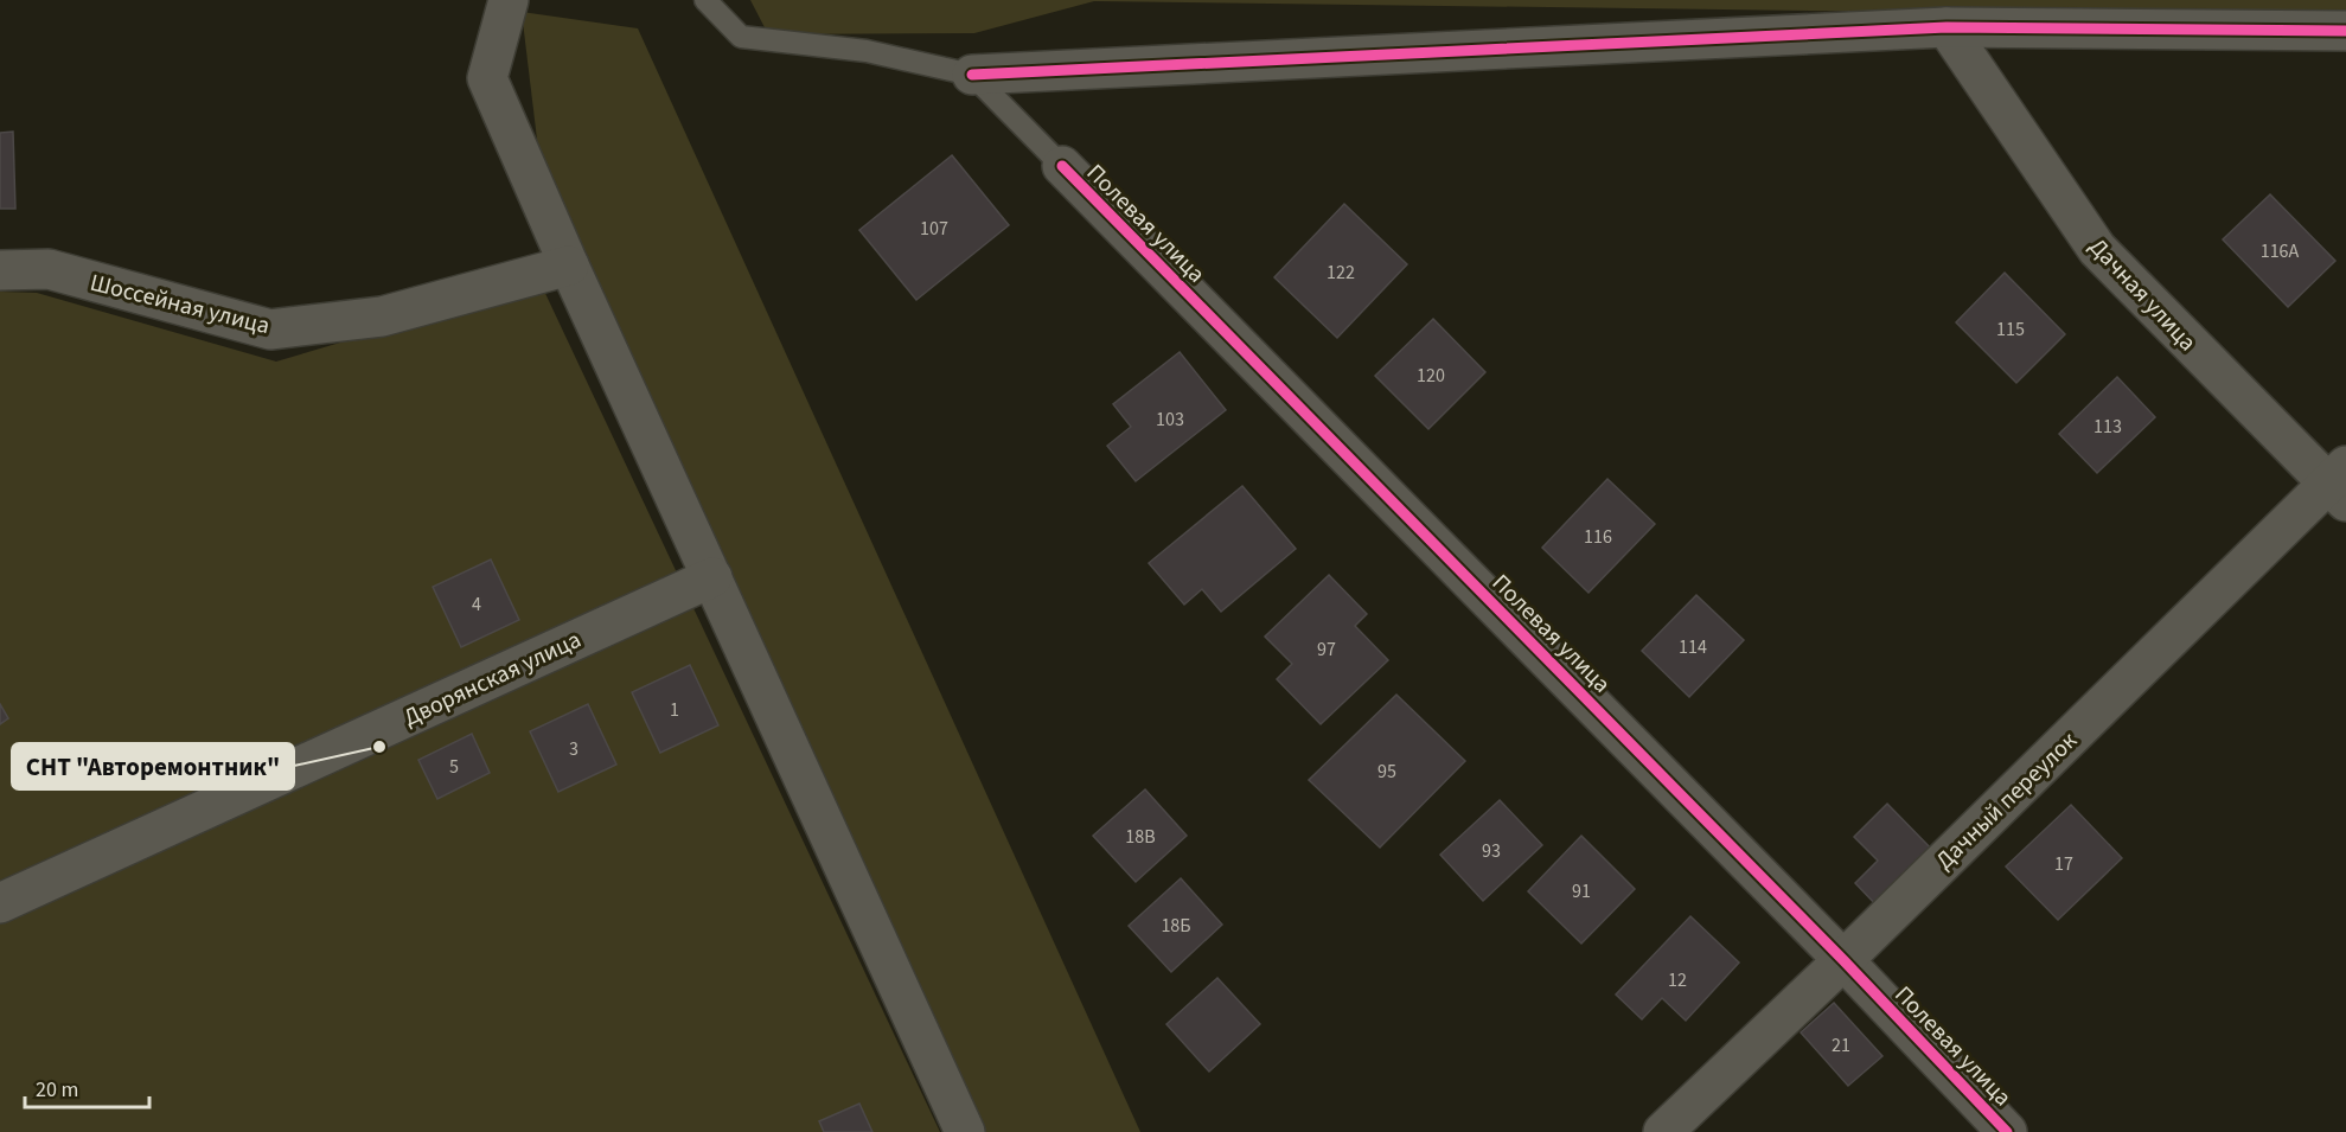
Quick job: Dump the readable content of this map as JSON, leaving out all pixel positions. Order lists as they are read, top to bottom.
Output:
{
  "streets": {
    "street": [
      "Полевая улица",
      "Дачная улица",
      "Шоссейная улица",
      "Дворянская улица",
      "Дачный переулок"
    ]
  },
  "crossings": [
    ["Полевая улица", "Дачный переулок"],
    ["Дачная улица", "Дачный переулок"]
  ],
  "places": ["СНТ \"Авторемонтник\""],
  "house_numbers": [
    "107",
    "116А",
    "122",
    "115",
    "120",
    "103",
    "113",
    "116",
    "4",
    "114",
    "97",
    "1",
    "3",
    "5",
    "95",
    "18В",
    "93",
    "17",
    "91",
    "18Б",
    "12",
    "21"
  ],
  "scale_bar": "20 m"
}
